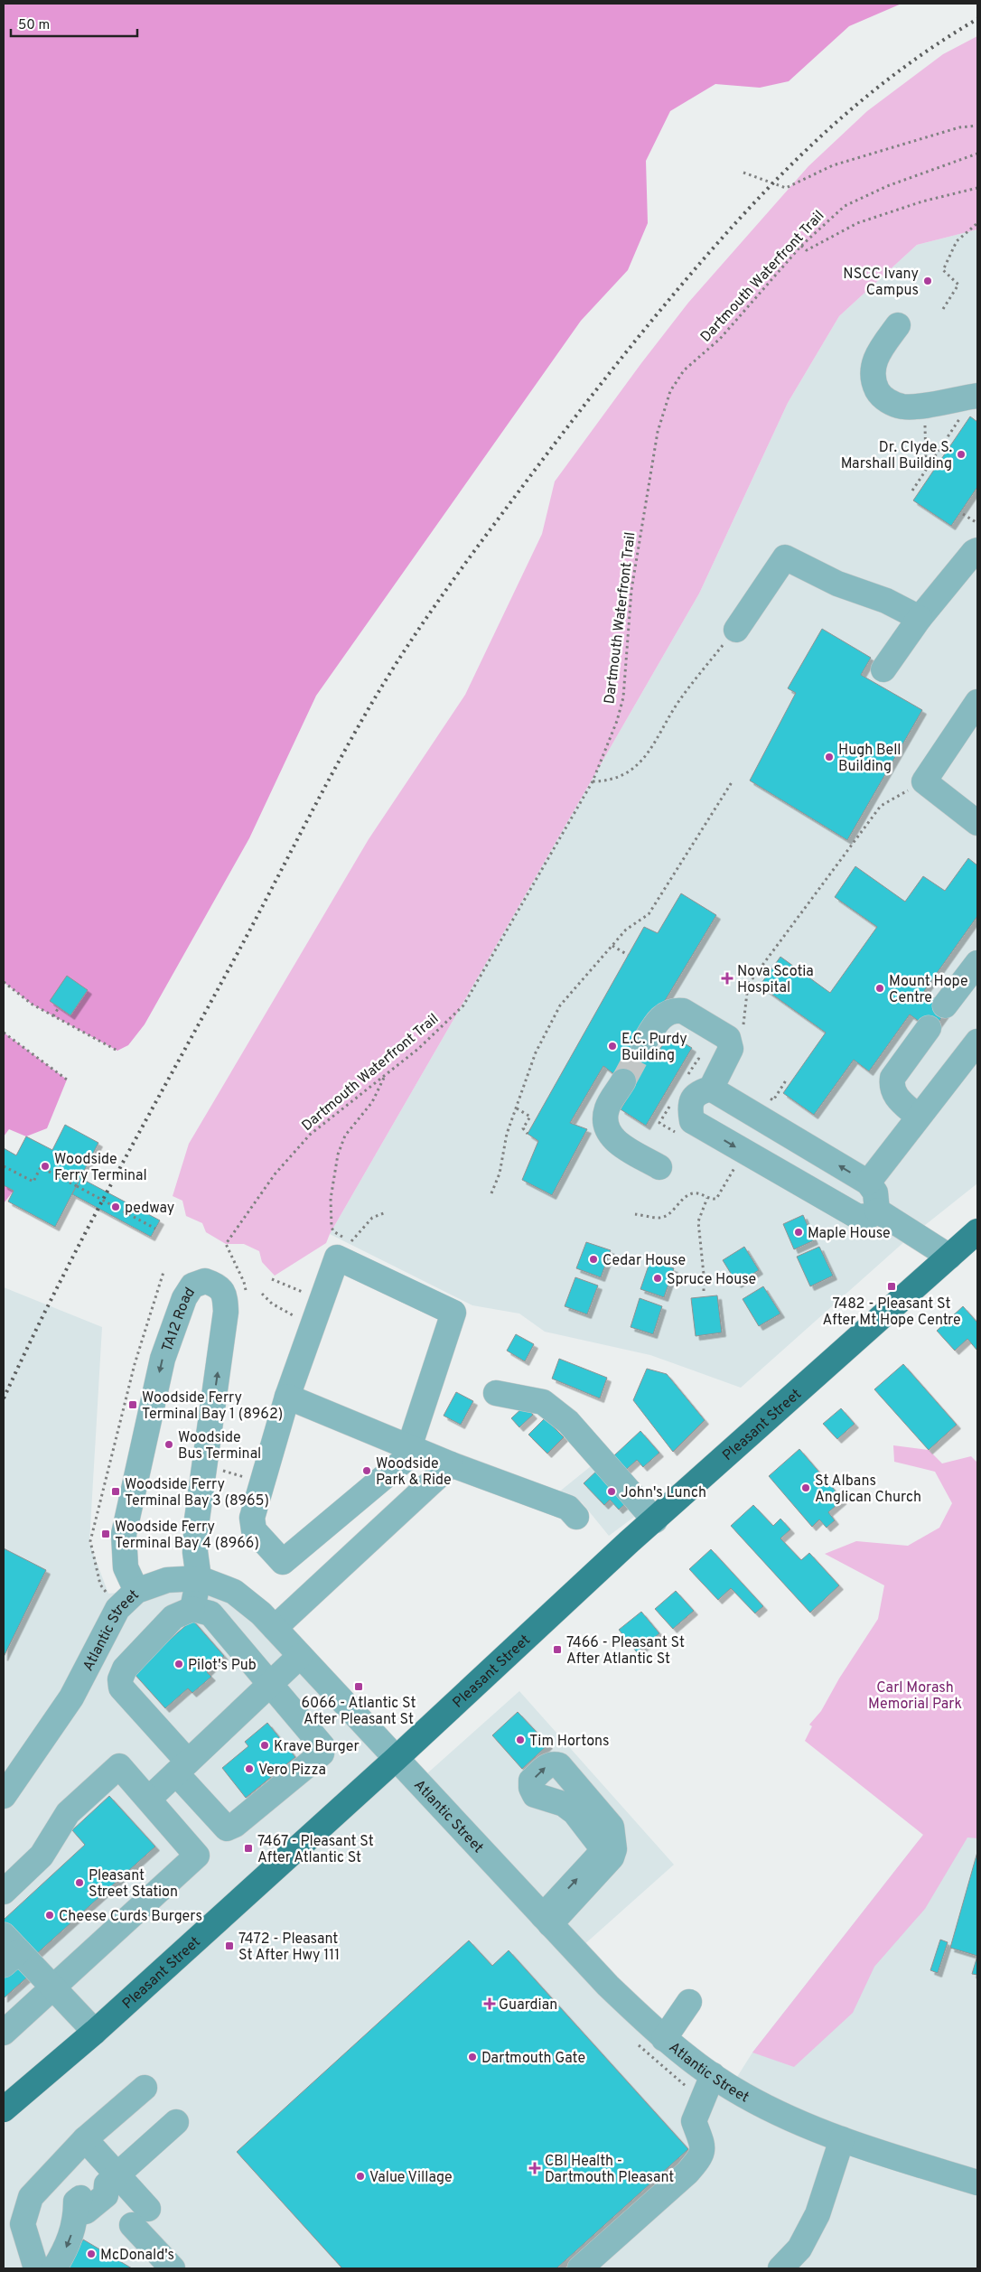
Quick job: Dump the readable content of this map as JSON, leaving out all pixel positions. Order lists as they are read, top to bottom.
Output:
{
  "streets": {
    "main road": ["Pleasant Street"],
    "street": ["TA12 Road", "Atlantic Street"],
    "path": ["Dartmouth Waterfront Trail"]
  },
  "crossings": [
    ["TA12 Road", "Atlantic Street"],
    ["Pleasant Street", "Atlantic Street"]
  ],
  "parks": ["Carl Morash Memorial Park"],
  "places": {
    "other": [
      "NSCC Ivany Campus",
      "Dr. Clyde S. Marshall Building",
      "Hugh Bell Building",
      "Mount Hope Centre",
      "E.C. Purdy Building",
      "Woodside Ferry Terminal",
      "pedway",
      "Maple House",
      "Cedar House",
      "Spruce House",
      "Woodside Bus Terminal",
      "Woodside Park & Ride",
      "St Albans Anglican Church",
      "John's Lunch",
      "Pilot's Pub",
      "Tim Hortons",
      "Krave Burger",
      "Vero Pizza",
      "Pleasant Street Station",
      "Cheese Curds Burgers",
      "Dartmouth Gate",
      "Value Village",
      "McDonald's"
    ],
    "health": ["Nova Scotia Hospital", "Guardian", "CBI Health - Dartmouth Pleasant"],
    "transit": [
      "7482 - Pleasant St After Mt Hope Centre",
      "Woodside Ferry Terminal Bay 1 (8962)",
      "Woodside Ferry Terminal Bay 3 (8965)",
      "Woodside Ferry Terminal Bay 4 (8966)",
      "7466 - Pleasant St After Atlantic St",
      "6066 - Atlantic St After Pleasant St",
      "7467 - Pleasant St After Atlantic St",
      "7472 - Pleasant St After Hwy 111"
    ]
  },
  "scale_bar": "50 m"
}
